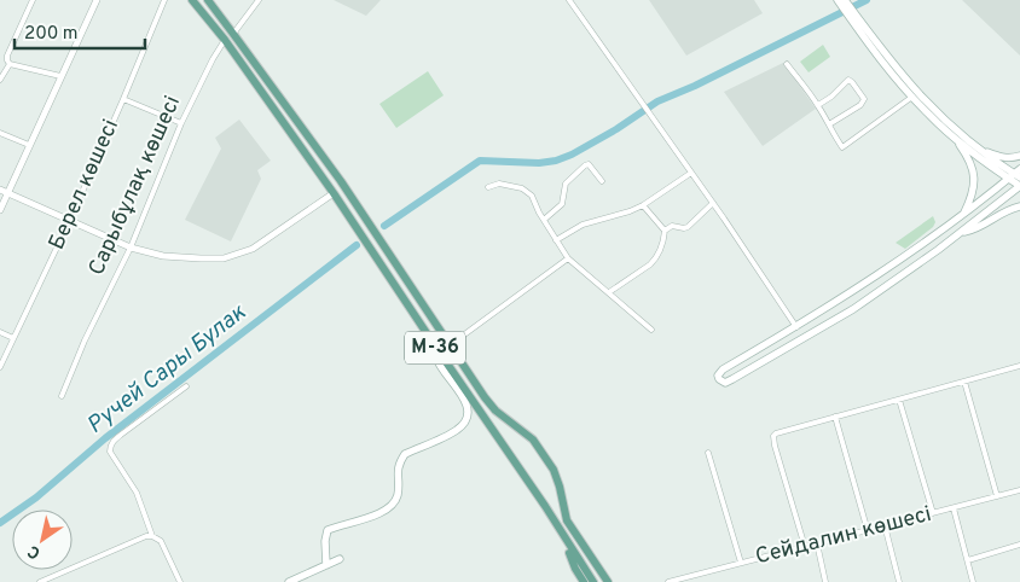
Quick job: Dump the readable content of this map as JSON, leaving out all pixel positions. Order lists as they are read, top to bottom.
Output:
{
  "streets": {
    "main road": ["Сарыбұлақ көшесі", "M-36"],
    "street": ["Берел көшесі", "Сейдалин көшесі"]
  },
  "crossings": [
    ["Сарыбұлақ көшесі", "M-36"]
  ],
  "water": ["Ручей Сары Булак"],
  "scale_bar": "200 m",
  "north": "bottom left"
}
